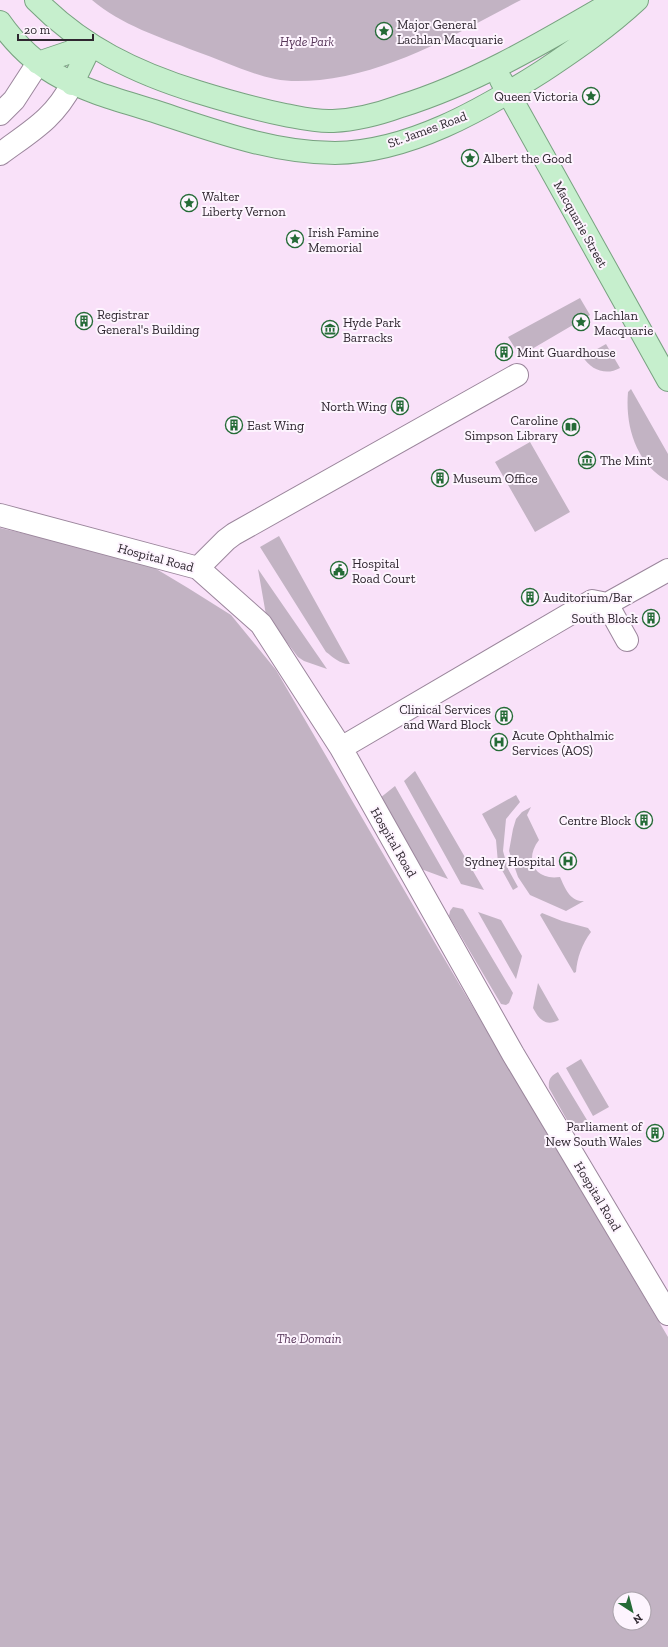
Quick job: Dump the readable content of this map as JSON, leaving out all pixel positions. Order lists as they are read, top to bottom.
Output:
{
  "streets": {
    "main road": ["St. James Road", "Macquarie Street"],
    "street": ["Hospital Road"]
  },
  "crossings": [
    ["St. James Road", "Macquarie Street"]
  ],
  "parks": ["Hyde Park", "The Domain"],
  "places": {
    "place": [
      "Major General Lachlan Macquarie",
      "Queen Victoria",
      "Albert the Good",
      "Walter Liberty Vernon",
      "Irish Famine Memorial",
      "Lachlan Macquarie"
    ],
    "building": [
      "Registrar General's Building",
      "Mint Guardhouse",
      "North Wing",
      "East Wing",
      "Museum Office",
      "Auditorium/Bar",
      "South Block",
      "Clinical Services and Ward Block",
      "Centre Block",
      "Parliament of New South Wales"
    ],
    "museum": ["Hyde Park Barracks", "The Mint"],
    "library": ["Caroline Simpson Library"],
    "public building": ["Hospital Road Court"],
    "hospital": ["Acute Ophthalmic Services (AOS)", "Sydney Hospital"]
  },
  "scale_bar": "20 m",
  "north": "bottom right"
}
